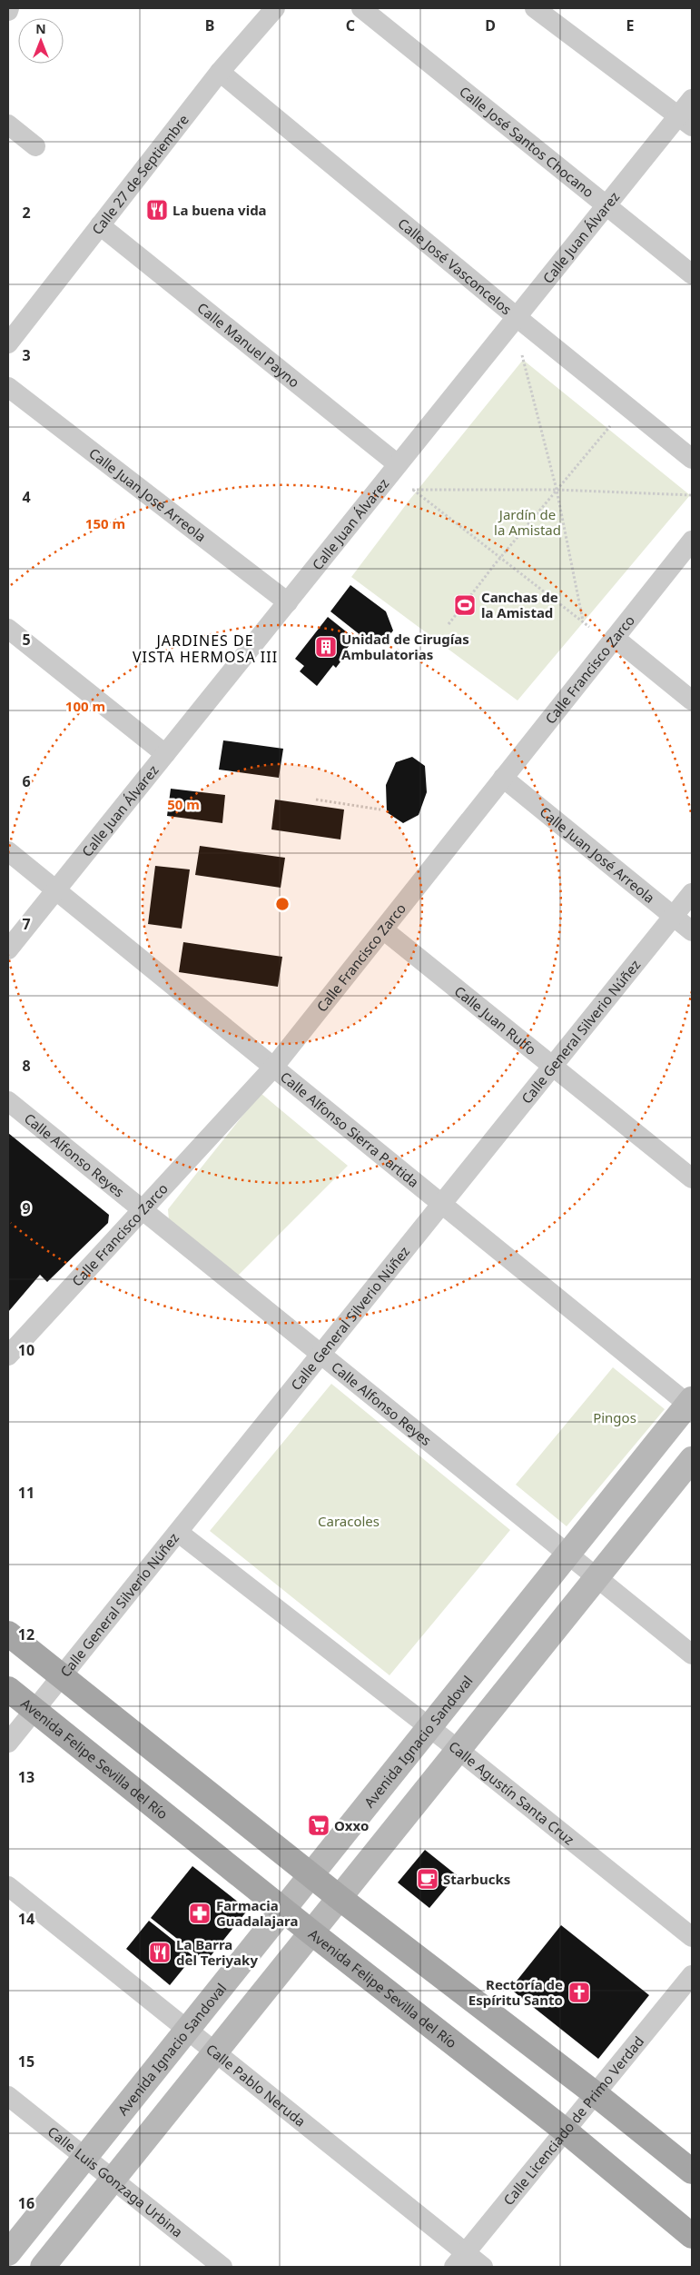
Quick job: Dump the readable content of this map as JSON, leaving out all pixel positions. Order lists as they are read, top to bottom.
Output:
{
  "streets": {
    "main road": ["Avenida Ignacio Sandoval", "Avenida Felipe Sevilla del Río"],
    "street": [
      "Calle José Santos Chocano",
      "Calle 27 de Septiembre",
      "Calle Juan Álvarez",
      "Calle José Vasconcelos",
      "Calle Manuel Payno",
      "Calle Juan José Arreola",
      "Calle Francisco Zarco",
      "Calle Juan Rulfo",
      "Calle General Silverio Núñez",
      "Calle Alfonso Sierra Partida",
      "Calle Alfonso Reyes",
      "Calle Agustín Santa Cruz",
      "Calle Pablo Neruda",
      "Calle Licenciado de Primo Verdad",
      "Calle Luis Gonzaga Urbina"
    ]
  },
  "crossings": [
    ["Calle José Santos Chocano", "Calle Juan Álvarez"],
    ["Calle 27 de Septiembre", "Calle José Vasconcelos"],
    ["Calle 27 de Septiembre", "Calle Manuel Payno"],
    ["Calle Juan Álvarez", "Calle José Vasconcelos"],
    ["Calle Juan Álvarez", "Calle Manuel Payno"],
    ["Calle Juan Álvarez", "Calle Juan José Arreola"],
    ["Calle Juan Álvarez", "Calle Alfonso Sierra Partida"],
    ["Calle Juan José Arreola", "Calle Francisco Zarco"],
    ["Calle Juan José Arreola", "Calle General Silverio Núñez"],
    ["Calle Francisco Zarco", "Calle Juan Rulfo"],
    ["Calle Francisco Zarco", "Calle Alfonso Sierra Partida"],
    ["Calle Francisco Zarco", "Calle Alfonso Reyes"],
    ["Calle Juan Rulfo", "Calle General Silverio Núñez"],
    ["Calle General Silverio Núñez", "Calle Alfonso Sierra Partida"],
    ["Calle General Silverio Núñez", "Calle Alfonso Reyes"],
    ["Calle General Silverio Núñez", "Avenida Felipe Sevilla del Río"],
    ["Calle General Silverio Núñez", "Calle Agustín Santa Cruz"],
    ["Calle Alfonso Sierra Partida", "Avenida Ignacio Sandoval"],
    ["Calle Alfonso Reyes", "Avenida Ignacio Sandoval"],
    ["Avenida Ignacio Sandoval", "Avenida Felipe Sevilla del Río"],
    ["Avenida Ignacio Sandoval", "Calle Agustín Santa Cruz"],
    ["Avenida Ignacio Sandoval", "Calle Pablo Neruda"],
    ["Avenida Ignacio Sandoval", "Calle Luis Gonzaga Urbina"],
    ["Avenida Felipe Sevilla del Río", "Calle Licenciado de Primo Verdad"],
    ["Calle Pablo Neruda", "Calle Licenciado de Primo Verdad"]
  ],
  "districts": ["JARDINES DE VISTA HERMOSA III"],
  "parks": ["Jardín de la Amistad", "Pingos", "Caracoles"],
  "places": {
    "restaurant": ["La buena vida", "La Barra del Teriyaky"],
    "sports": ["Canchas de la Amistad"],
    "building": ["Unidad de Cirugías Ambulatorias"],
    "supermarket": ["Oxxo"],
    "cafe": ["Starbucks"],
    "pharmacy": ["Farmacia Guadalajara"],
    "church": ["Rectoría de Espíritu Santo"]
  },
  "north": "top",
  "grid": {
    "columns": [
      "B",
      "C",
      "D",
      "E"
    ],
    "rows": [
      "2",
      "3",
      "4",
      "5",
      "6",
      "7",
      "8",
      "9",
      "10",
      "11",
      "12",
      "13",
      "14",
      "15",
      "16"
    ]
  },
  "rings": ["150 m", "100 m", "50 m"]
}
